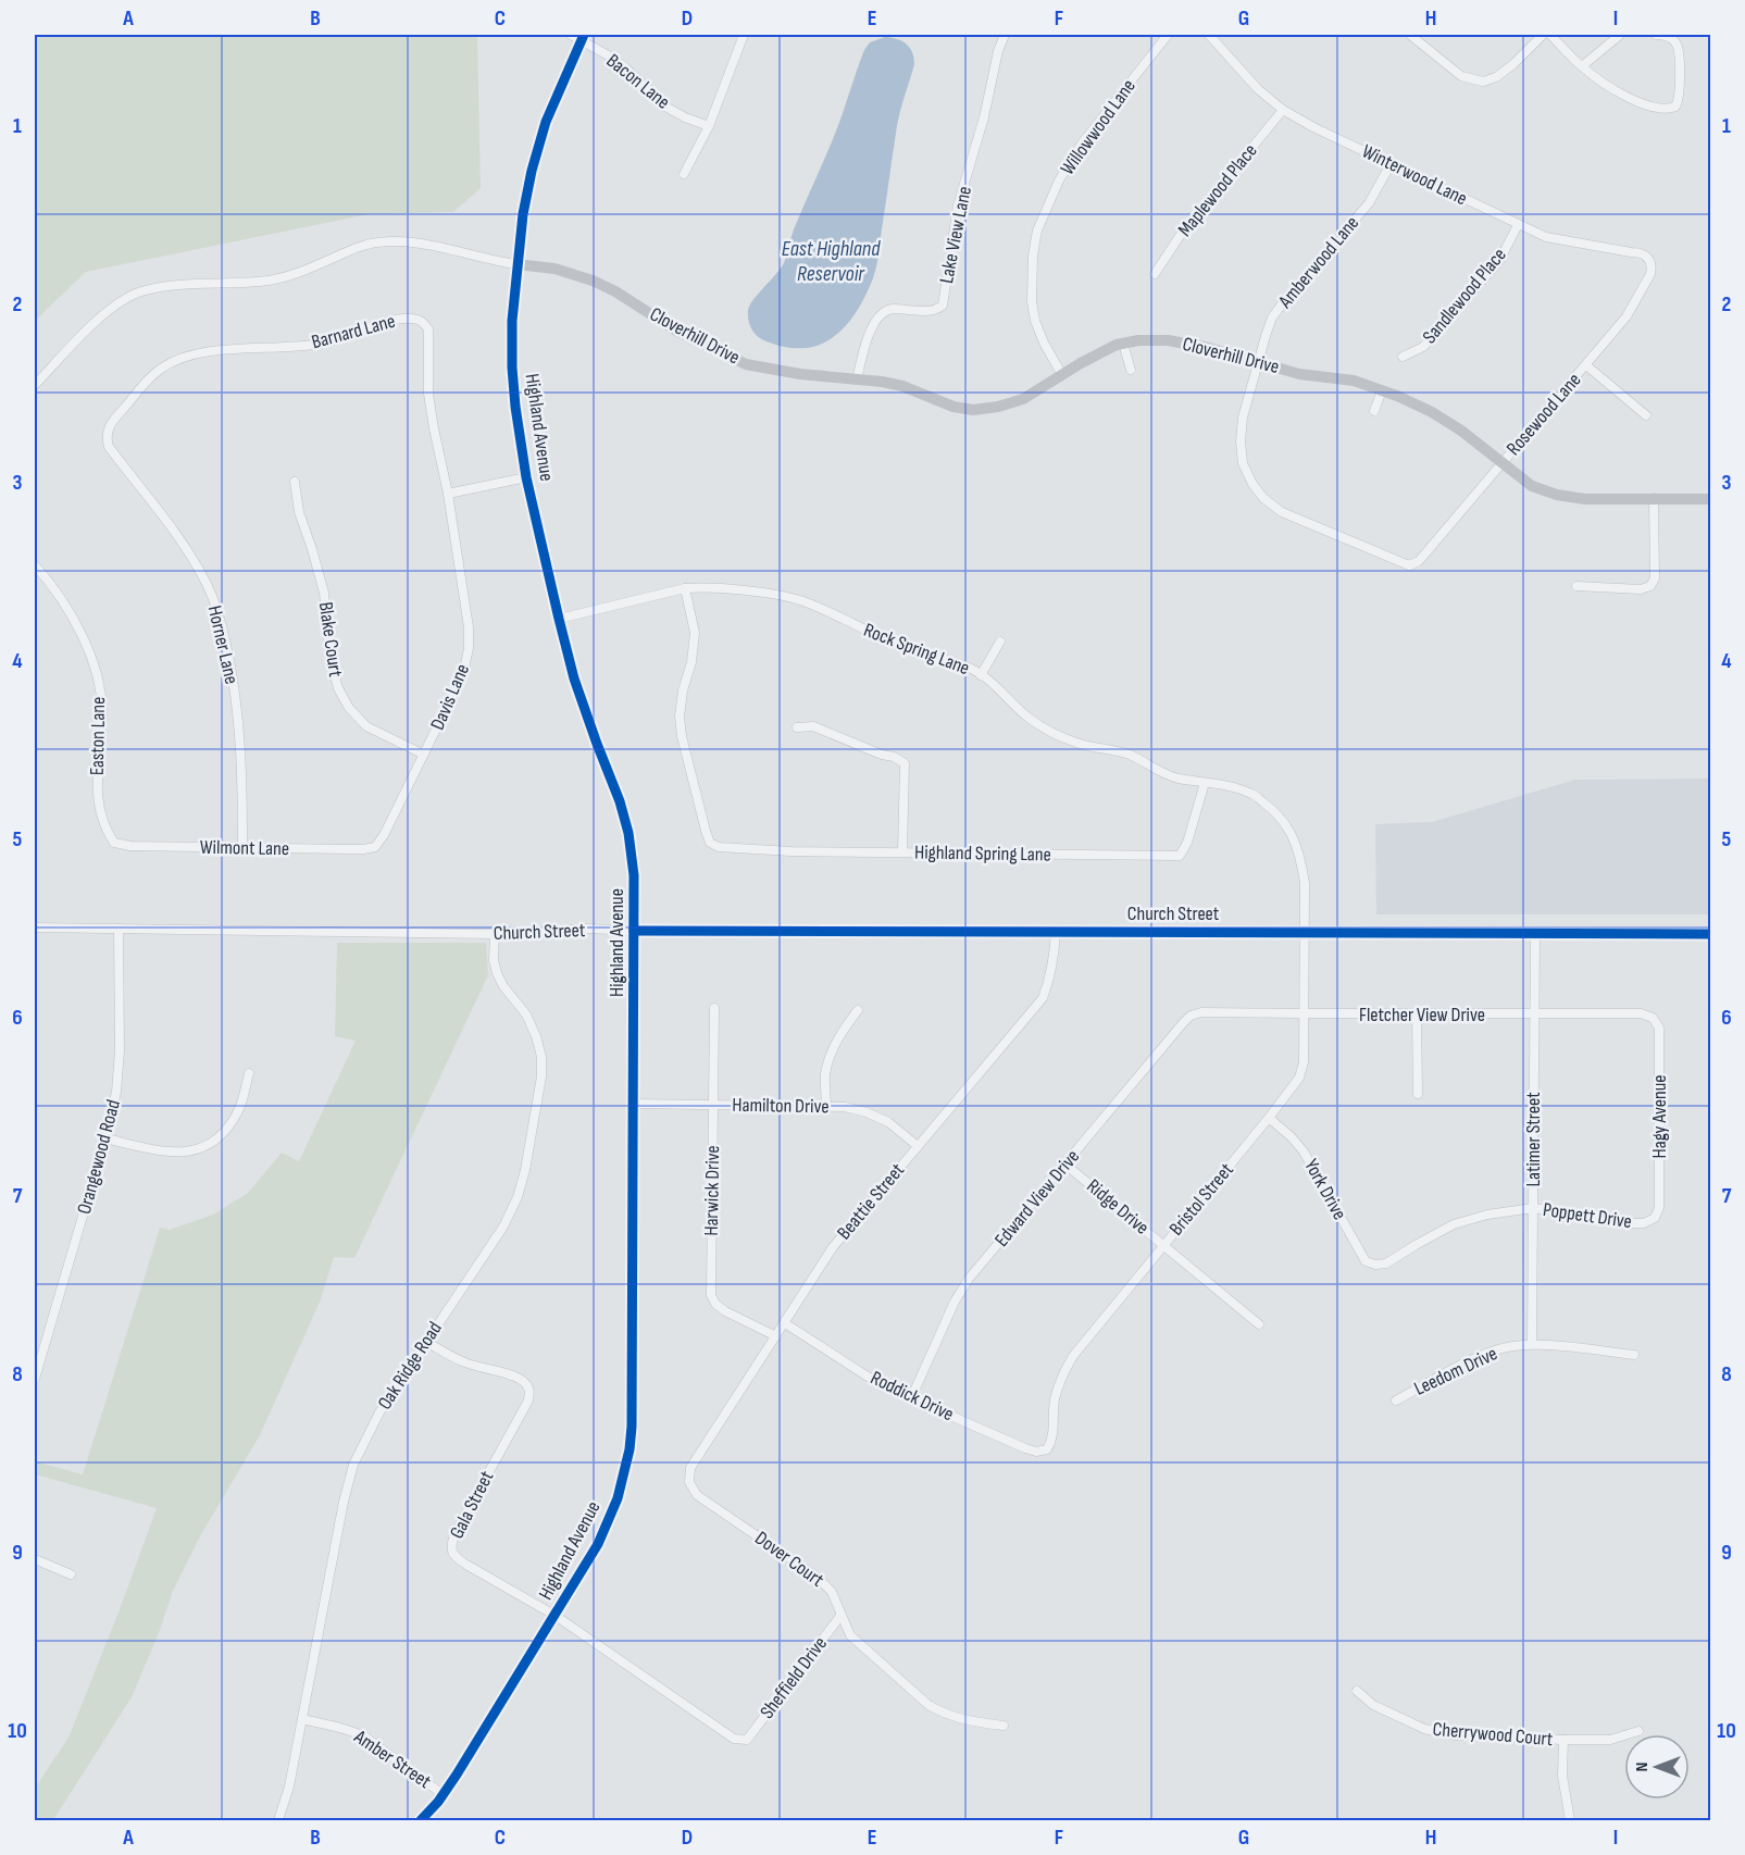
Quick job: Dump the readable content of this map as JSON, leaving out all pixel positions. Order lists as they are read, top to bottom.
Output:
{
  "streets": {
    "main road": ["Cloverhill Drive", "Highland Avenue", "Church Street"],
    "street": [
      "Bacon Lane",
      "Willowwood Lane",
      "Winterwood Lane",
      "Maplewood Place",
      "Lake View Lane",
      "Amberwood Lane",
      "Sandlewood Place",
      "Barnard Lane",
      "Rosewood Lane",
      "Blake Court",
      "Horner Lane",
      "Rock Spring Lane",
      "Davis Lane",
      "Easton Lane",
      "Wilmont Lane",
      "Highland Spring Lane",
      "Fletcher View Drive",
      "Hamilton Drive",
      "Hagy Avenue",
      "Latimer Street",
      "Orangewood Road",
      "York Drive",
      "Harwick Drive",
      "Edward View Drive",
      "Bristol Street",
      "Beattie Street",
      "Ridge Drive",
      "Poppett Drive",
      "Oak Ridge Road",
      "Leedom Drive",
      "Roddick Drive",
      "Gala Street",
      "Dover Court",
      "Sheffield Drive",
      "Cherrywood Court",
      "Amber Street"
    ]
  },
  "crossings": [
    ["Bacon Lane", "Highland Avenue"],
    ["Willowwood Lane", "Cloverhill Drive"],
    ["Winterwood Lane", "Maplewood Place"],
    ["Winterwood Lane", "Amberwood Lane"],
    ["Winterwood Lane", "Sandlewood Place"],
    ["Winterwood Lane", "Rosewood Lane"],
    ["Lake View Lane", "Cloverhill Drive"],
    ["Amberwood Lane", "Cloverhill Drive"],
    ["Amberwood Lane", "Rosewood Lane"],
    ["Barnard Lane", "Horner Lane"],
    ["Barnard Lane", "Davis Lane"],
    ["Cloverhill Drive", "Rosewood Lane"],
    ["Cloverhill Drive", "Highland Avenue"],
    ["Highland Avenue", "Rock Spring Lane"],
    ["Highland Avenue", "Church Street"],
    ["Highland Avenue", "Hamilton Drive"],
    ["Highland Avenue", "Gala Street"],
    ["Highland Avenue", "Amber Street"],
    ["Blake Court", "Davis Lane"],
    ["Horner Lane", "Wilmont Lane"],
    ["Rock Spring Lane", "Highland Spring Lane"],
    ["Rock Spring Lane", "Church Street"],
    ["Rock Spring Lane", "Bristol Street"],
    ["Davis Lane", "Wilmont Lane"],
    ["Easton Lane", "Wilmont Lane"],
    ["Church Street", "Latimer Street"],
    ["Church Street", "Orangewood Road"],
    ["Church Street", "Bristol Street"],
    ["Church Street", "Beattie Street"],
    ["Church Street", "Oak Ridge Road"],
    ["Fletcher View Drive", "Hagy Avenue"],
    ["Fletcher View Drive", "Latimer Street"],
    ["Fletcher View Drive", "Edward View Drive"],
    ["Fletcher View Drive", "Bristol Street"],
    ["Hamilton Drive", "Harwick Drive"],
    ["Hamilton Drive", "Beattie Street"],
    ["Hagy Avenue", "Poppett Drive"],
    ["Latimer Street", "Poppett Drive"],
    ["Latimer Street", "Leedom Drive"],
    ["York Drive", "Bristol Street"],
    ["York Drive", "Poppett Drive"],
    ["Harwick Drive", "Beattie Street"],
    ["Edward View Drive", "Ridge Drive"],
    ["Edward View Drive", "Roddick Drive"],
    ["Bristol Street", "Ridge Drive"],
    ["Bristol Street", "Roddick Drive"],
    ["Beattie Street", "Roddick Drive"],
    ["Beattie Street", "Dover Court"],
    ["Oak Ridge Road", "Gala Street"],
    ["Oak Ridge Road", "Amber Street"],
    ["Gala Street", "Sheffield Drive"],
    ["Dover Court", "Sheffield Drive"]
  ],
  "water": ["East Highland Reservoir"],
  "north": "left",
  "grid": {
    "columns": [
      "A",
      "B",
      "C",
      "D",
      "E",
      "F",
      "G",
      "H",
      "I"
    ],
    "rows": [
      "1",
      "2",
      "3",
      "4",
      "5",
      "6",
      "7",
      "8",
      "9",
      "10"
    ]
  }
}
